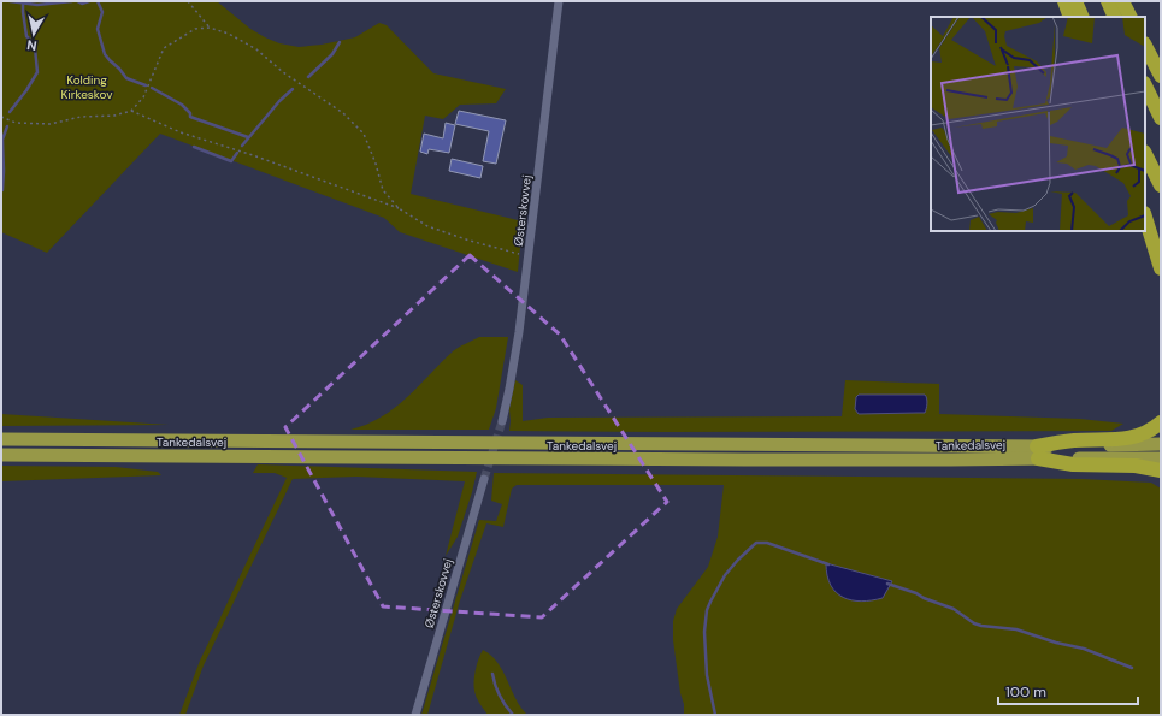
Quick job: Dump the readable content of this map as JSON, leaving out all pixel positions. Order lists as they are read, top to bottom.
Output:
{
  "streets": {
    "highway": ["Tankedalsvej"],
    "street": ["Østerskovvej"]
  },
  "parks": ["Kolding Kirkeskov"],
  "scale_bar": "100 m",
  "north": "bottom"
}
